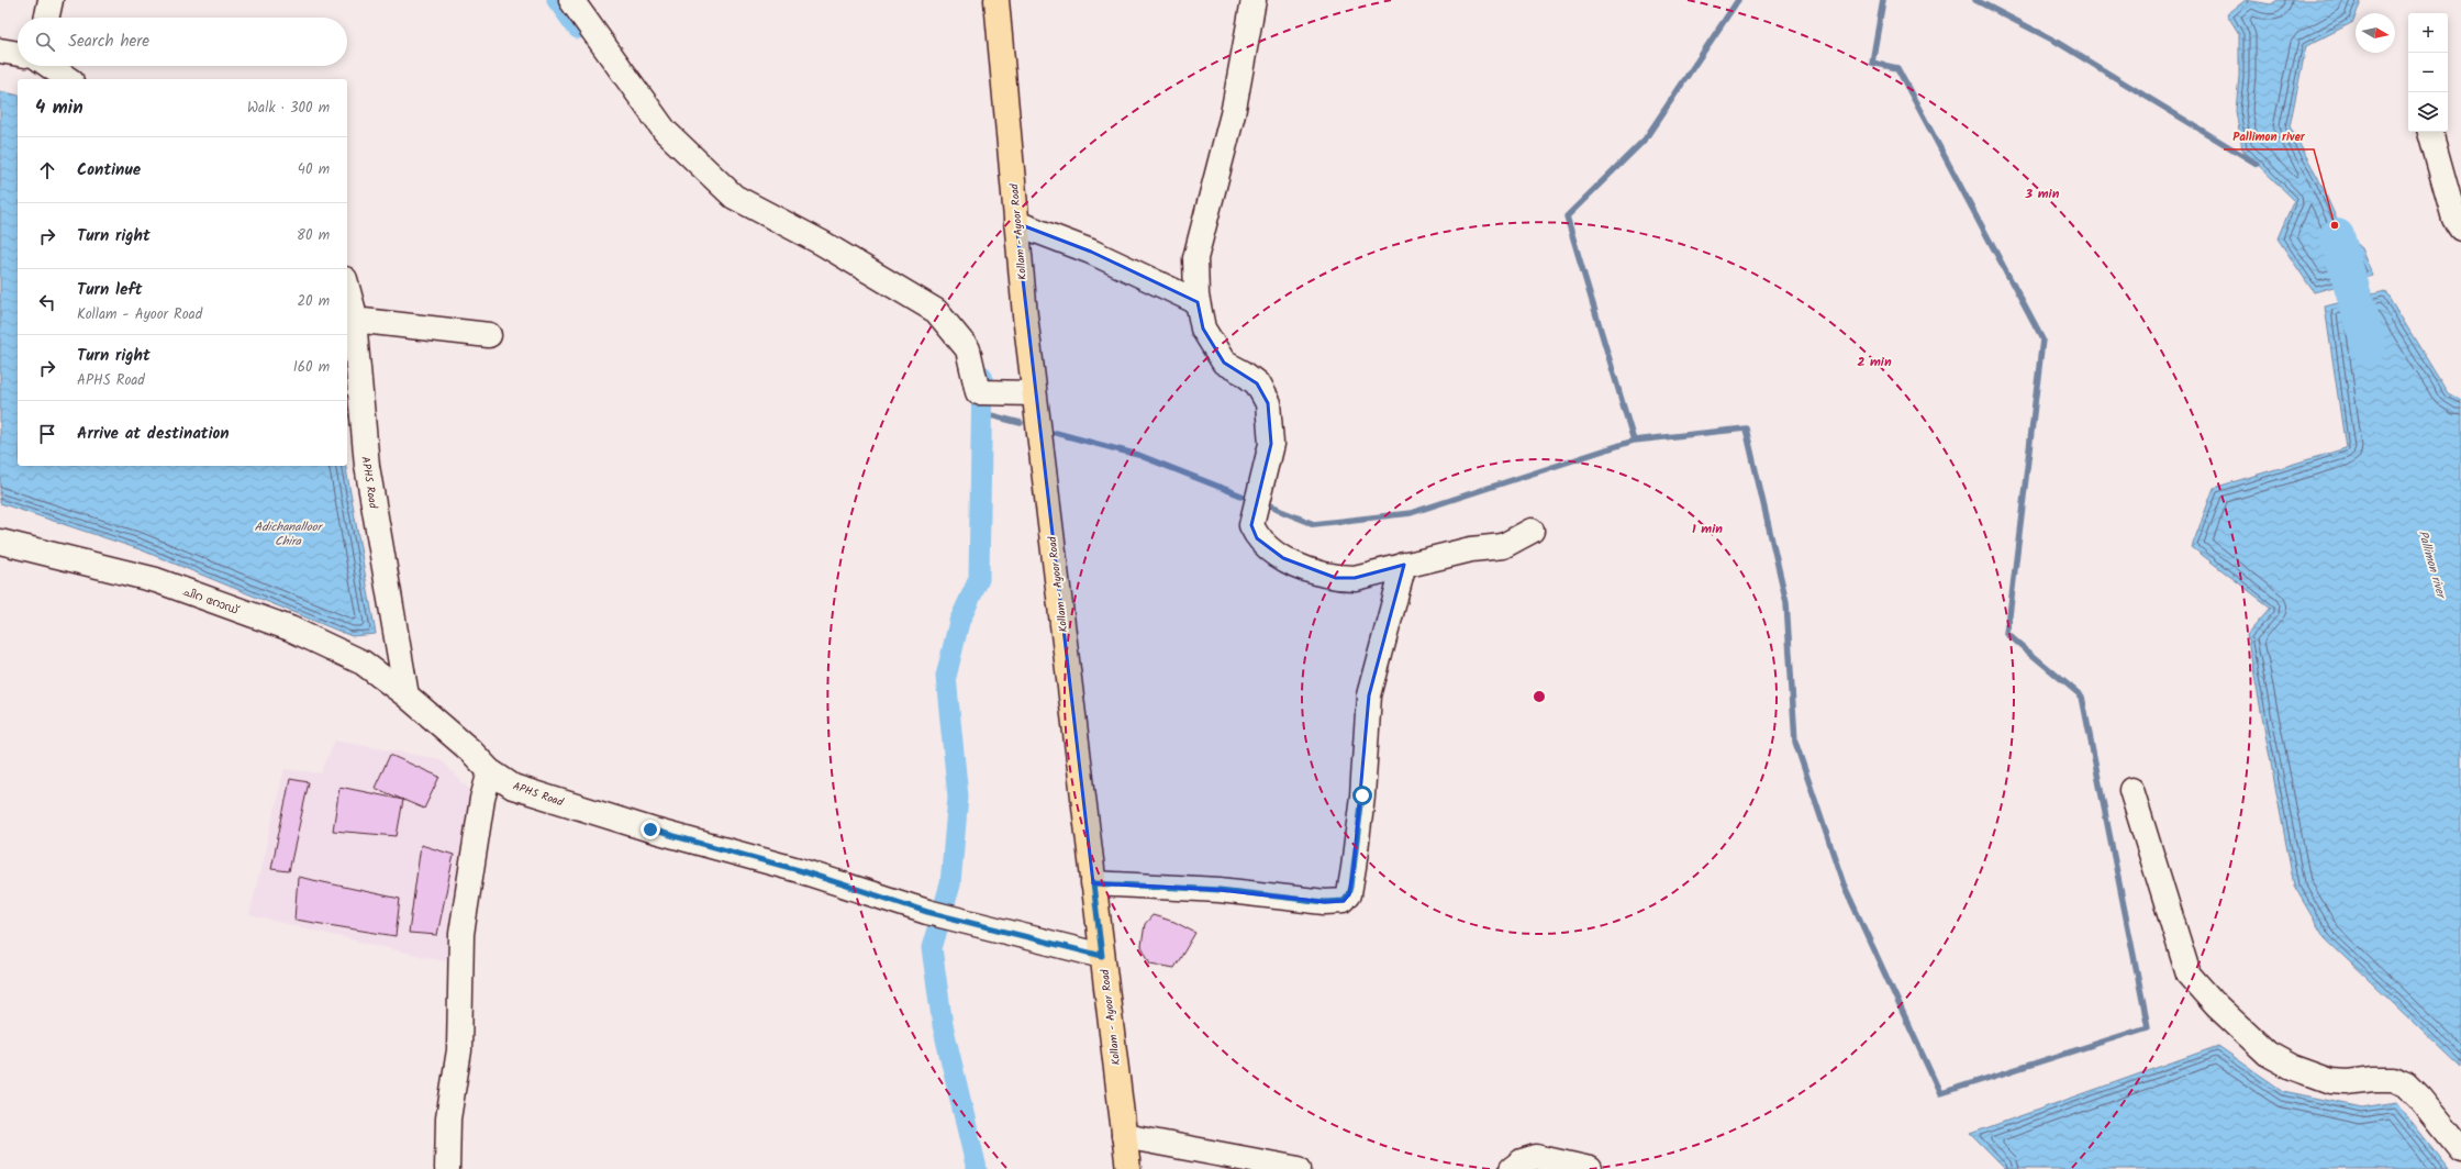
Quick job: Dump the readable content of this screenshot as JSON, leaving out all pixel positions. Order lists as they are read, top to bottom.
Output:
{
  "streets": {
    "main road": ["Kollam - Ayoor Road"],
    "street": ["APHS Road", "ചിറ റോഡ്"]
  },
  "crossings": [
    ["Kollam - Ayoor Road", "APHS Road"],
    ["APHS Road", "ചിറ റോഡ്"]
  ],
  "water": ["Adichanalloor Chira", "Pallimon river"],
  "places": ["Pallimon river"],
  "north": "right",
  "page": {
    "map_buttons": ["+", "−"],
    "search": "Search here",
    "heading": ["4 min", "Walk · 300 m"],
    "list": [
      ["Continue", "40 m"],
      ["Turn right", "80 m"],
      ["Turn left", "Kollam - Ayoor Road", "20 m"],
      ["Turn right", "APHS Road", "160 m"],
      "Arrive at destination"
    ]
  },
  "rings": ["3 min", "2 min", "1 min"]
}
